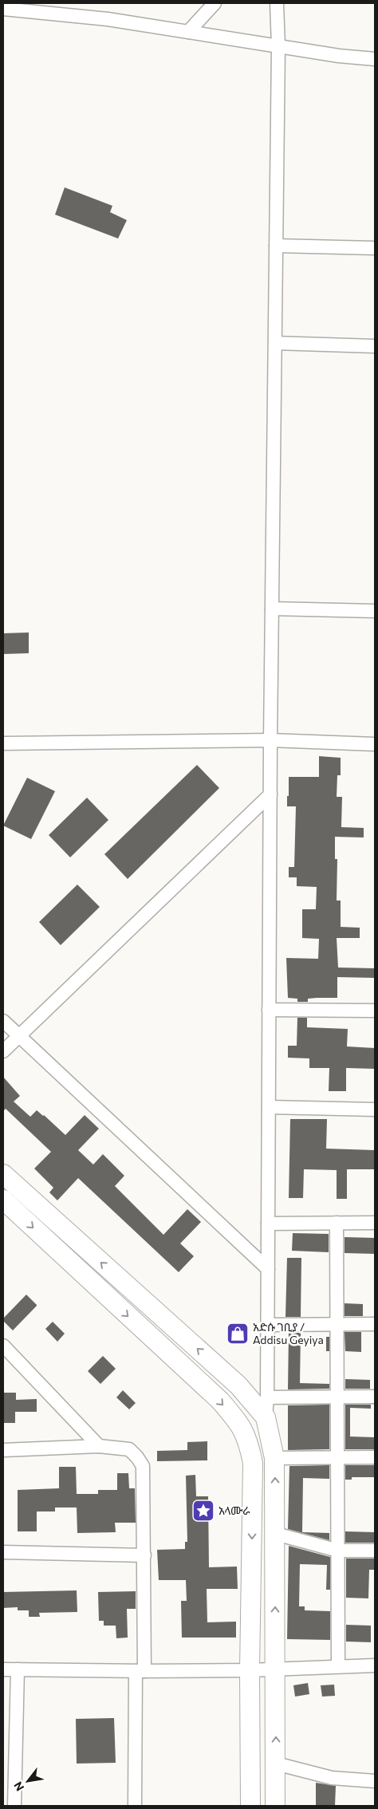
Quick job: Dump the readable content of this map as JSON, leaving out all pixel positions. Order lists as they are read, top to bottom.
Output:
{
  "places": {
    "shop": ["አድሱ ገቢያ / Addisu Geyiya"],
    "place": ["አላሙራ"]
  },
  "north": "bottom left"
}
